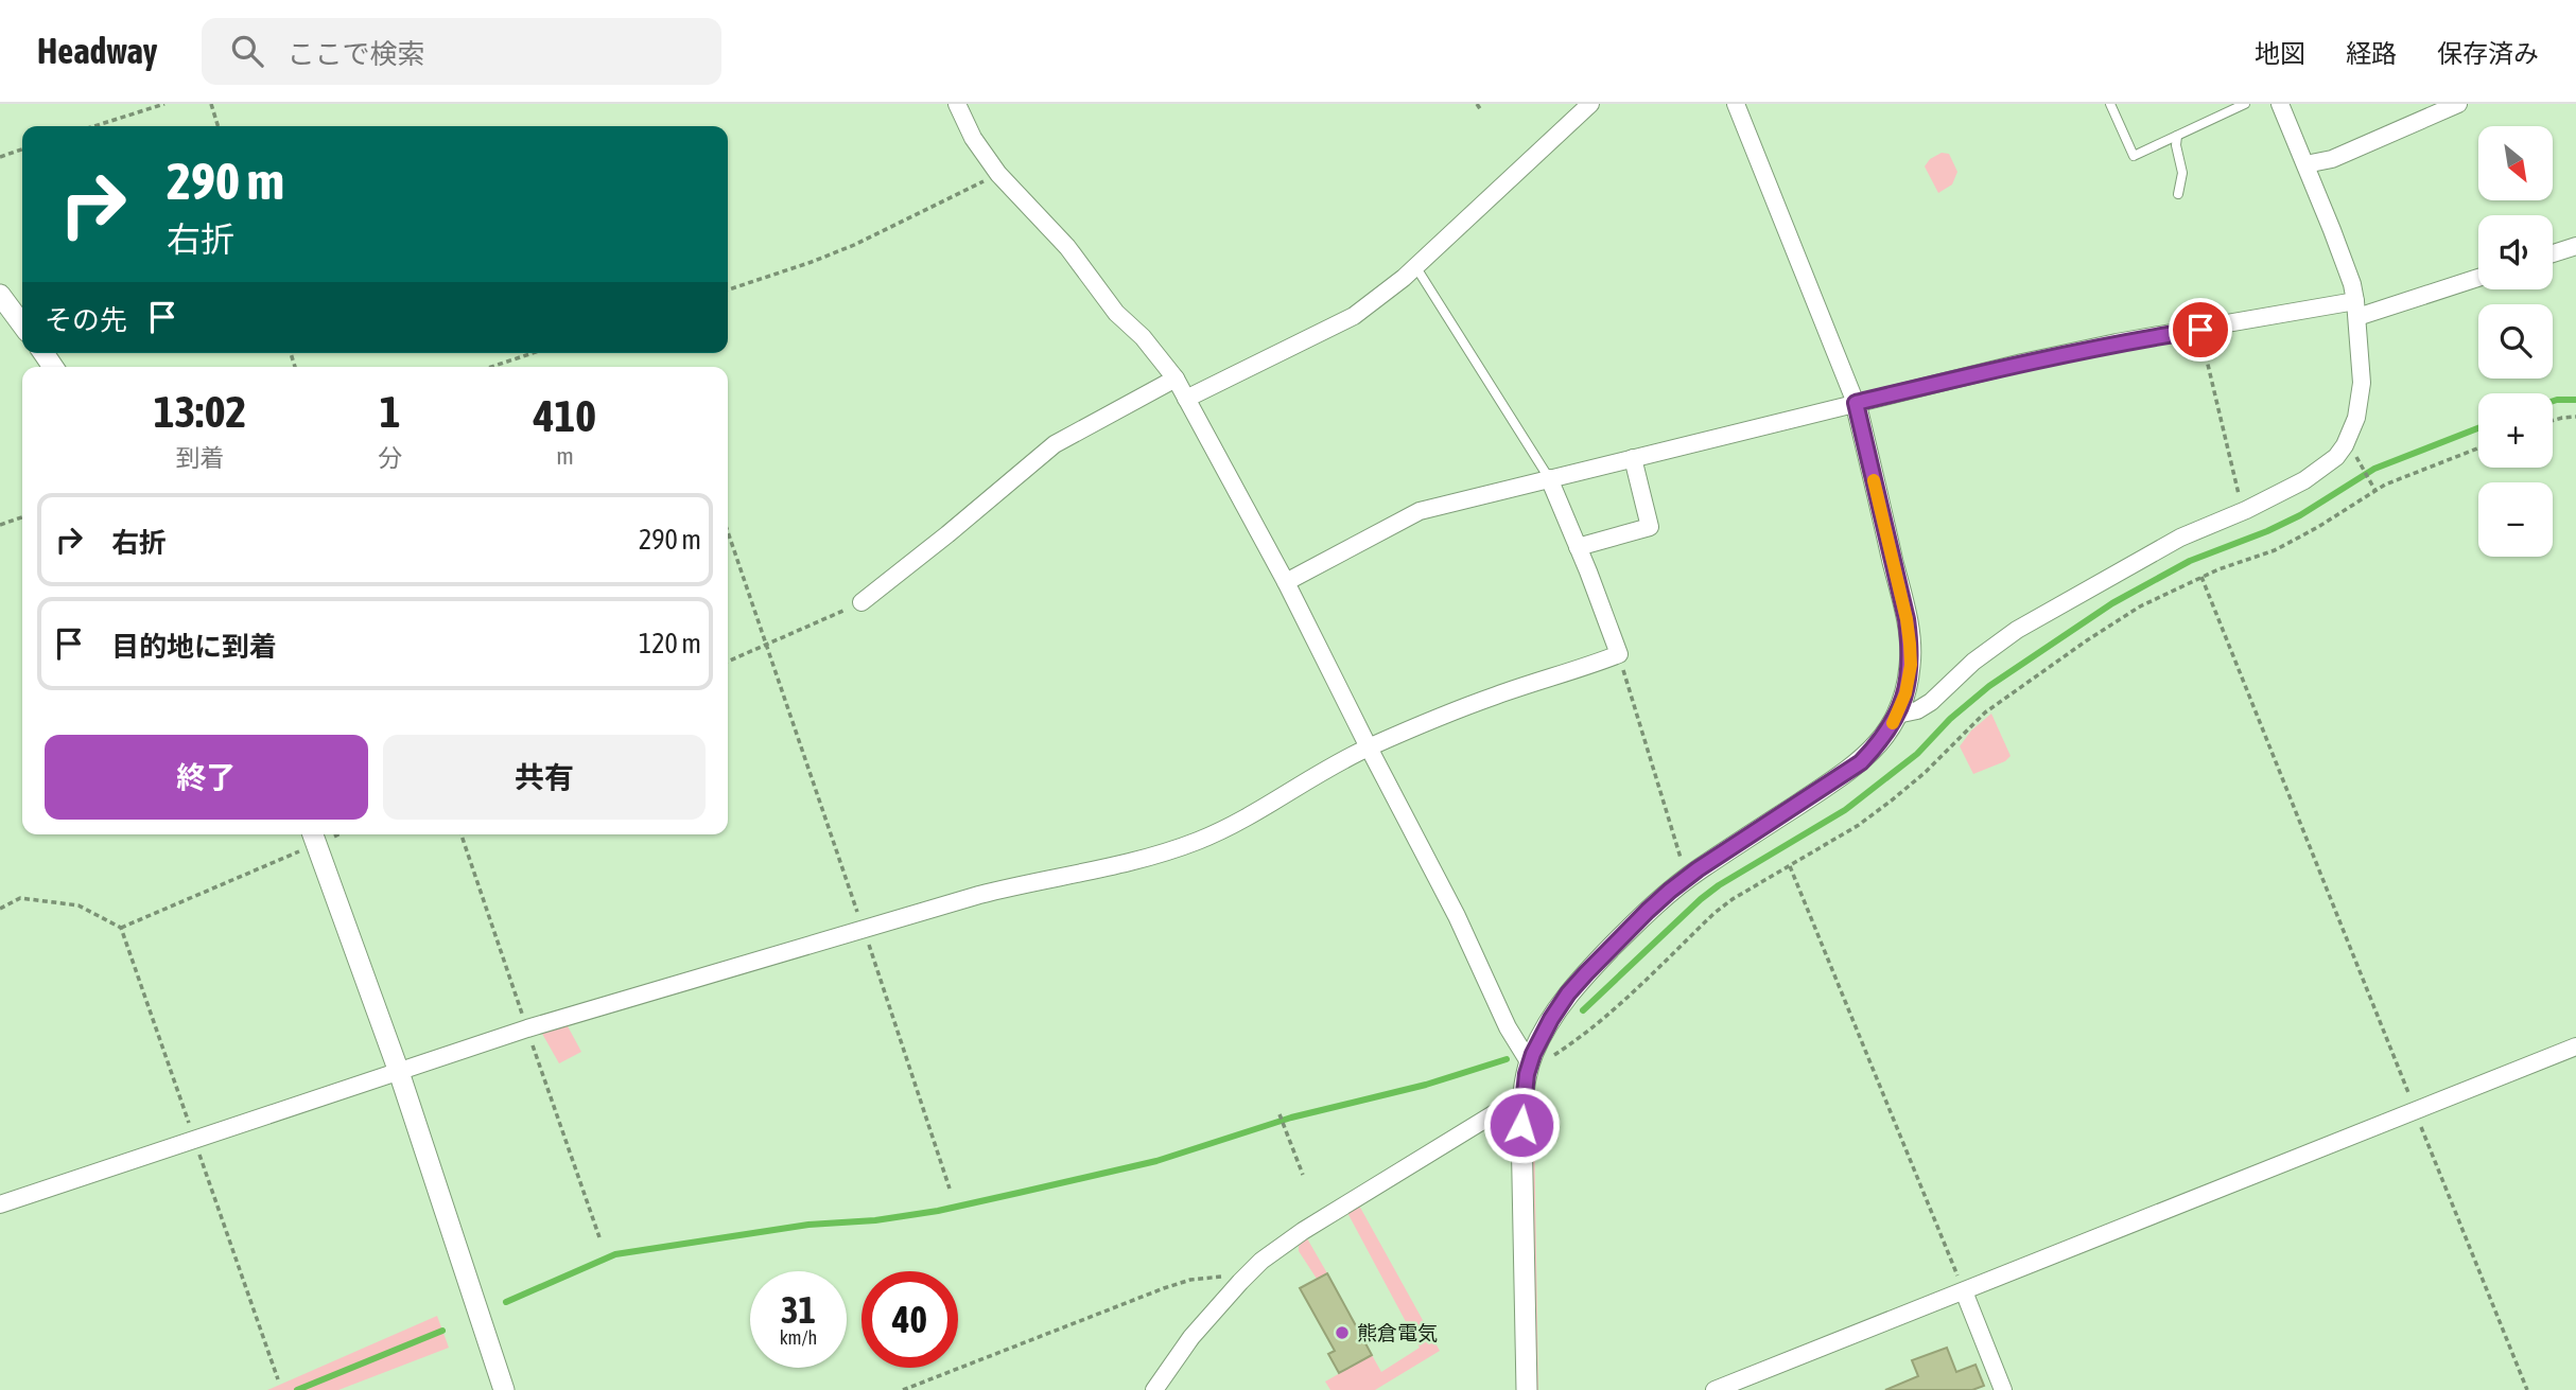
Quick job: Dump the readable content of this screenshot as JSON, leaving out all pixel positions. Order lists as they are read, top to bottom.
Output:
{
  "places": ["熊倉電気"],
  "north": "bottom right",
  "page": {
    "header": "Headway",
    "search": "ここで検索",
    "nav": ["地図", "経路", "保存済み"],
    "map_buttons": ["+", "−"],
    "turn": ["290 m", "右折"],
    "then": "その先",
    "eta": [
      "13:02",
      "到着",
      "1",
      "分",
      "410",
      "m"
    ],
    "list": [
      {
        "name": "右折",
        "value": "290 m"
      },
      {
        "name": "目的地に到着",
        "value": "120 m"
      }
    ],
    "buttons": ["終了", "共有"],
    "speed": "31 km/h",
    "limit": "40"
  }
}
